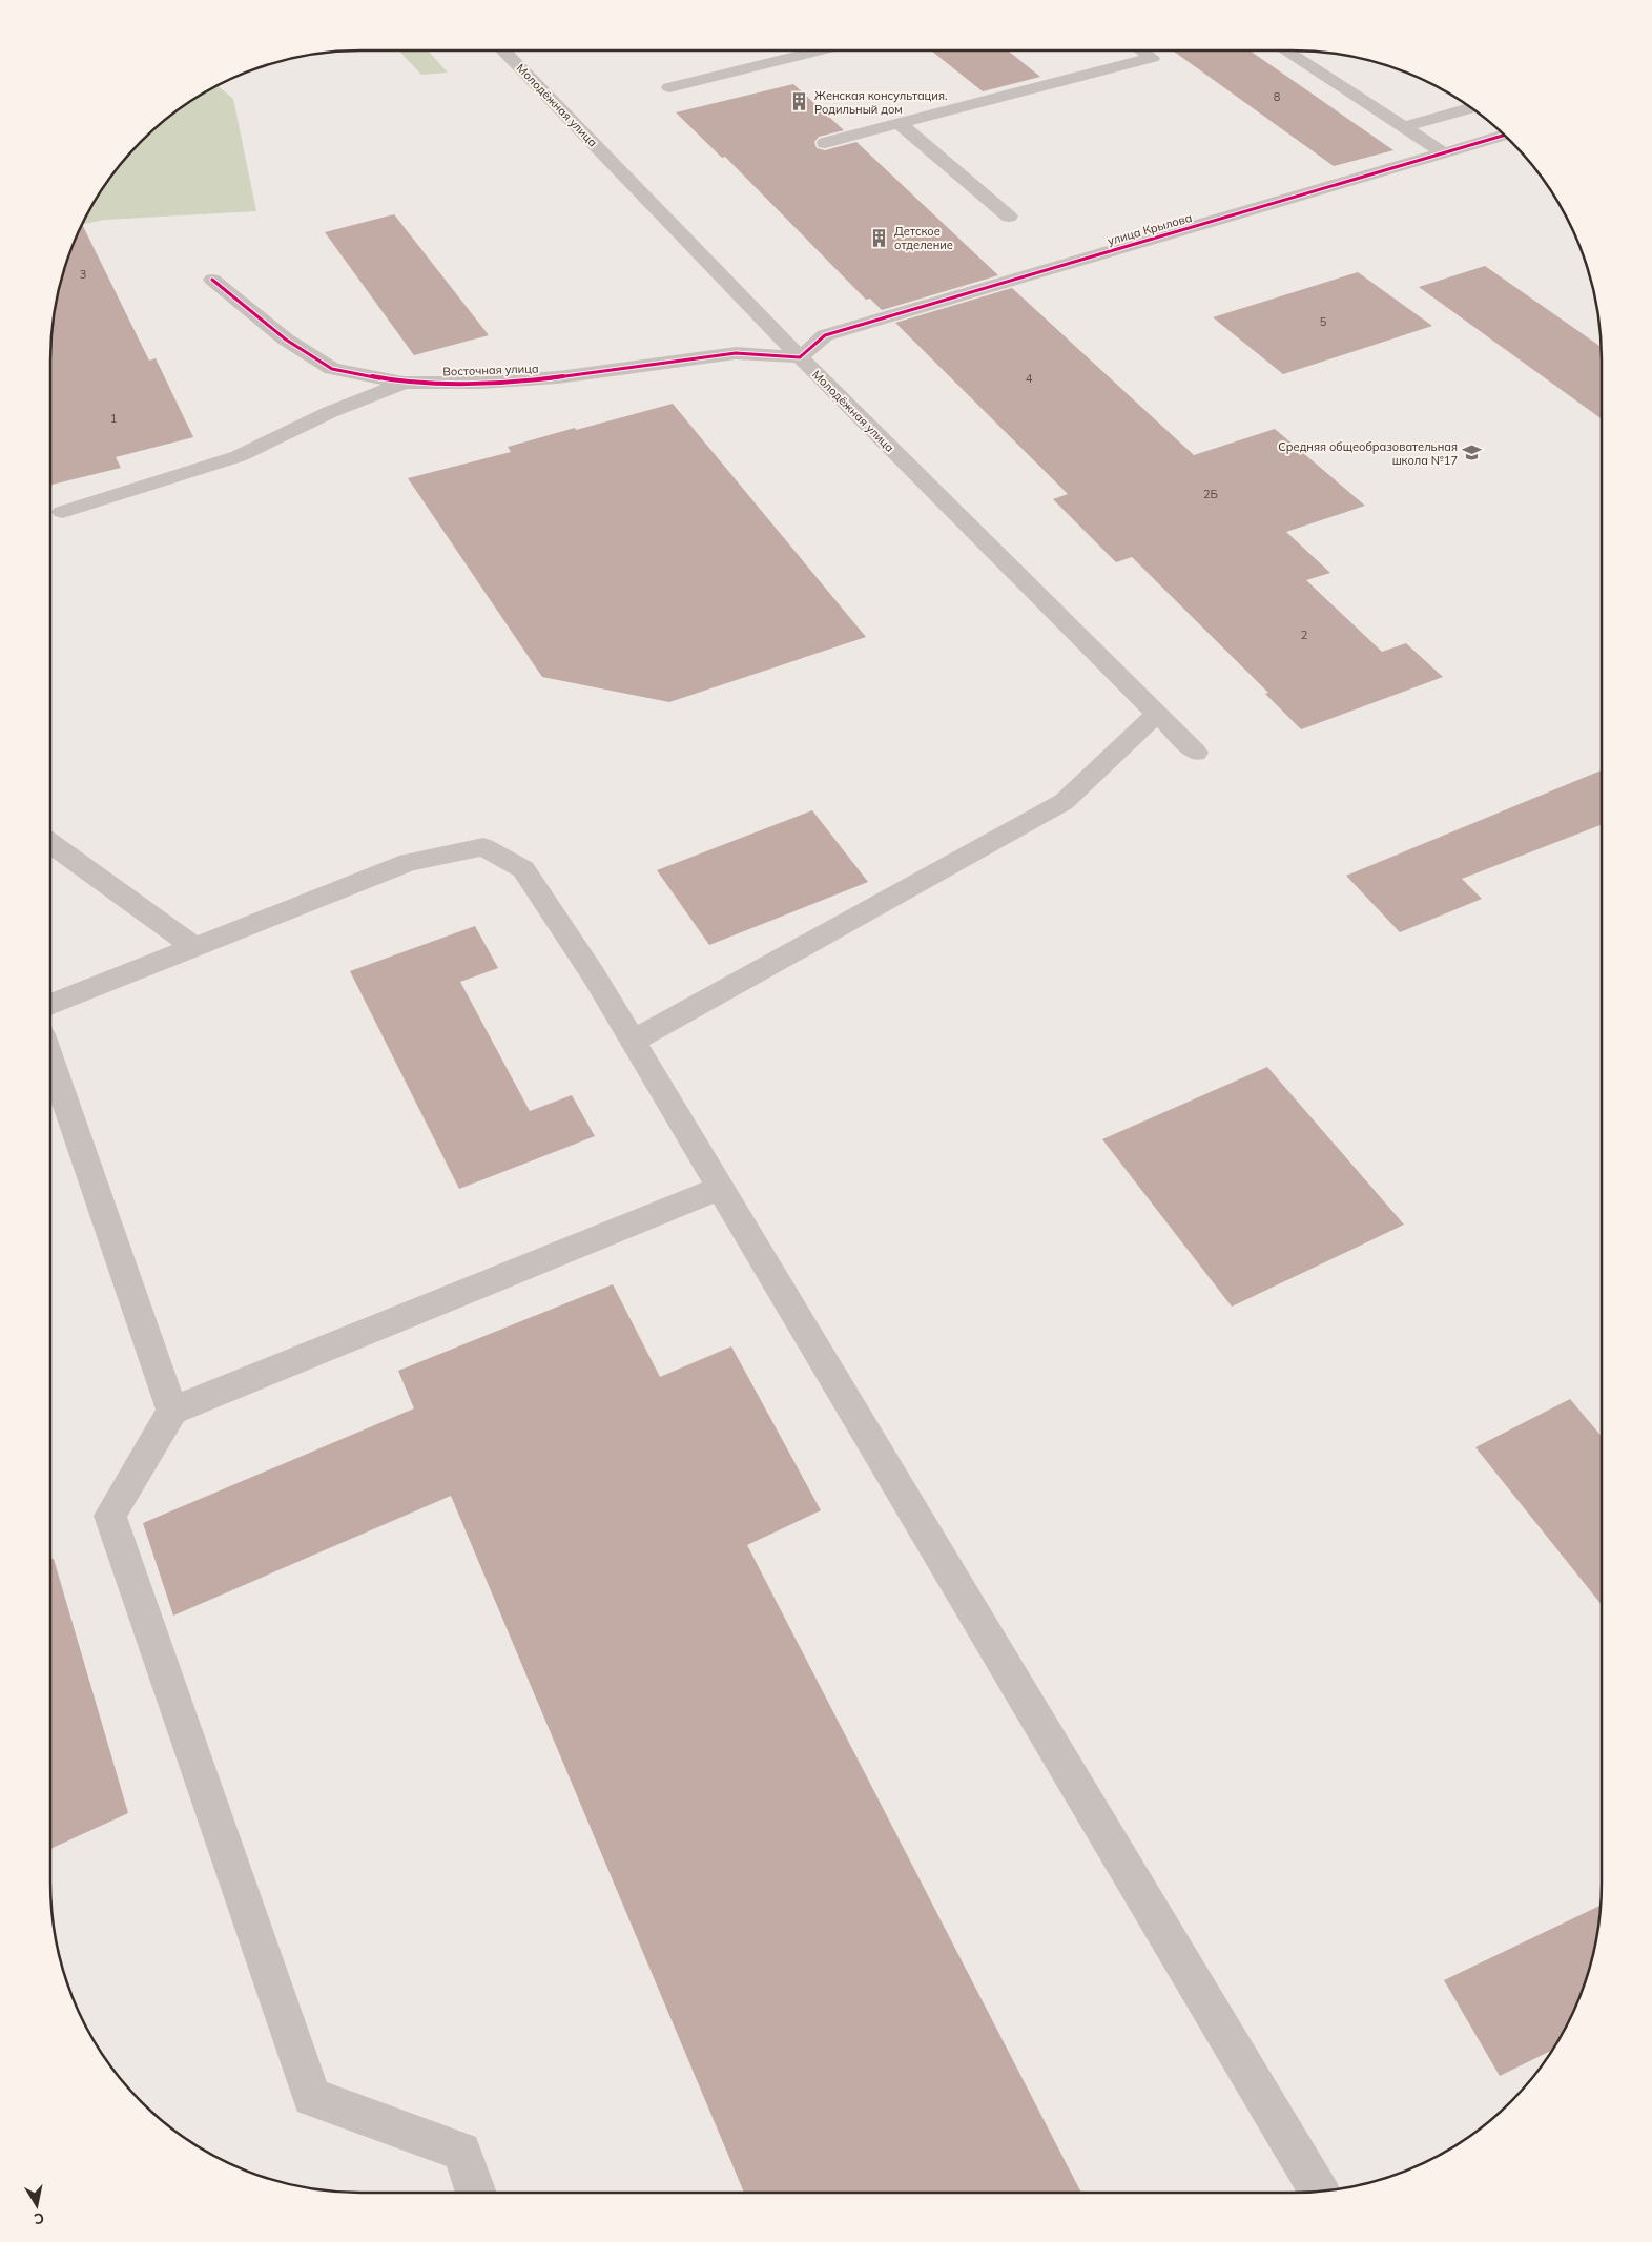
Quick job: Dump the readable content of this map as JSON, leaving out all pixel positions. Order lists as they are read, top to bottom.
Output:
{
  "streets": {
    "street": ["Молодёжная улица", "улица Крылова", "Восточная улица"]
  },
  "crossings": [
    ["Молодёжная улица", "улица Крылова"],
    ["Молодёжная улица", "Восточная улица"],
    ["улица Крылова", "Восточная улица"]
  ],
  "places": {
    "building": ["Женская консультация. Родильный дом", "Детское отделение"],
    "school or university": ["Средняя общеобразовательная школа №17"]
  },
  "house_numbers": [
    "8",
    "3",
    "5",
    "4",
    "1",
    "2Б",
    "2"
  ],
  "north": "bottom"
}
